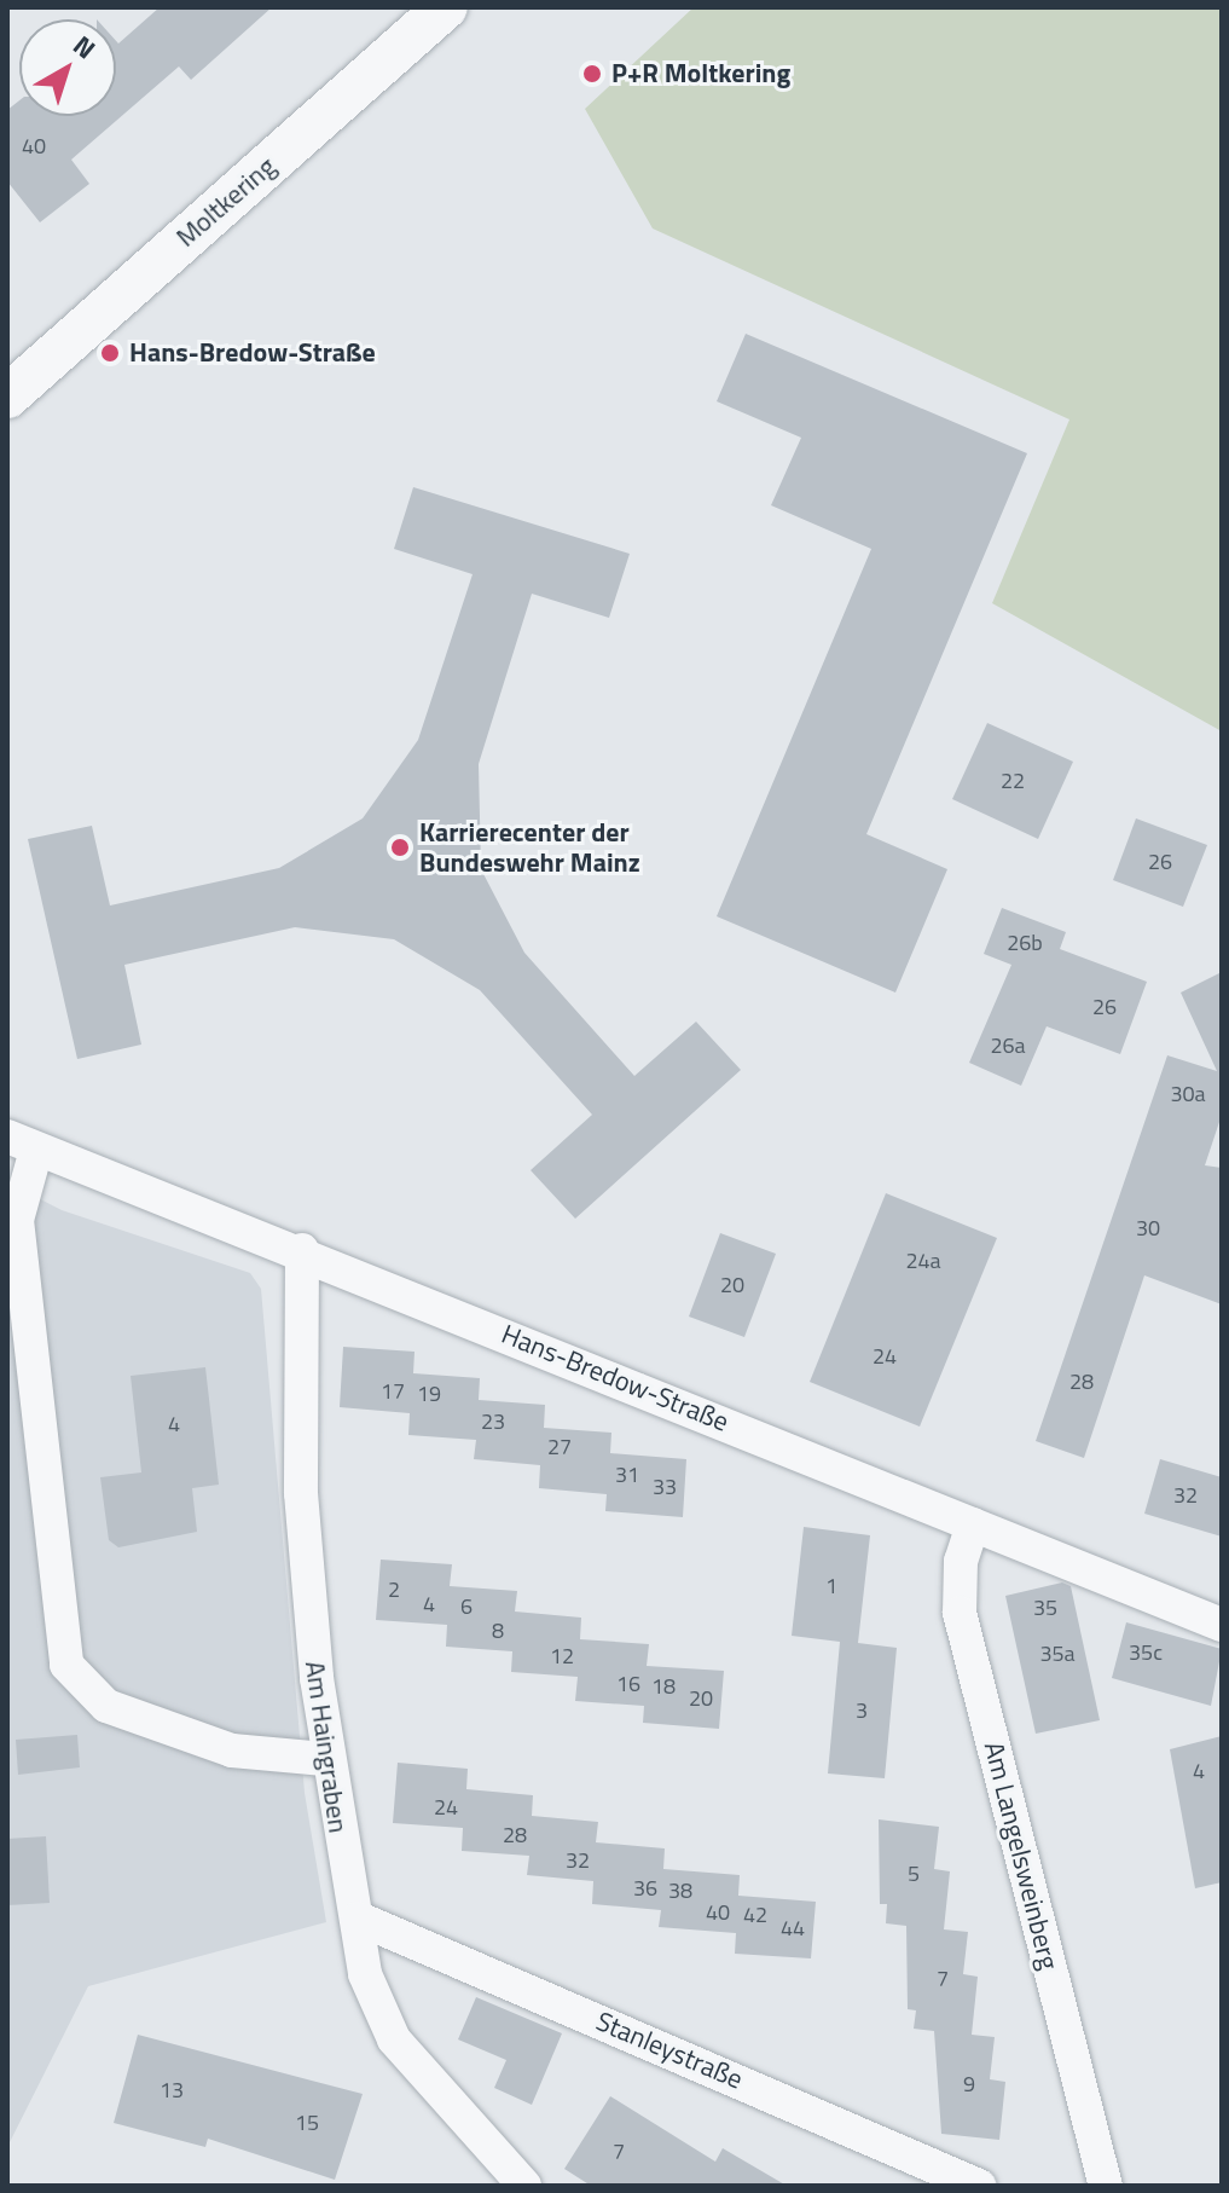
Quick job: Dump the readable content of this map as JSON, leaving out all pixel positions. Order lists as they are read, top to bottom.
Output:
{
  "streets": {
    "street": [
      "Moltkering",
      "Hans-Bredow-Straße",
      "Am Haingraben",
      "Am Langelsweinberg",
      "Stanleystraße"
    ]
  },
  "crossings": [
    ["Hans-Bredow-Straße", "Am Haingraben"],
    ["Hans-Bredow-Straße", "Am Langelsweinberg"],
    ["Am Haingraben", "Stanleystraße"]
  ],
  "places": ["P+R Moltkering", "Hans-Bredow-Straße", "Karrierecenter der Bundeswehr Mainz"],
  "house_numbers": [
    "40",
    "22",
    "26",
    "26b",
    "26",
    "26a",
    "30a",
    "30",
    "24a",
    "20",
    "24",
    "28",
    "17",
    "19",
    "23",
    "4",
    "27",
    "31",
    "33",
    "32",
    "1",
    "2",
    "4",
    "6",
    "35",
    "8",
    "35c",
    "35a",
    "12",
    "16",
    "18",
    "20",
    "3",
    "4",
    "24",
    "28",
    "32",
    "5",
    "36",
    "38",
    "40",
    "42",
    "44",
    "7",
    "9",
    "13",
    "15",
    "7"
  ],
  "north": "top right"
}
